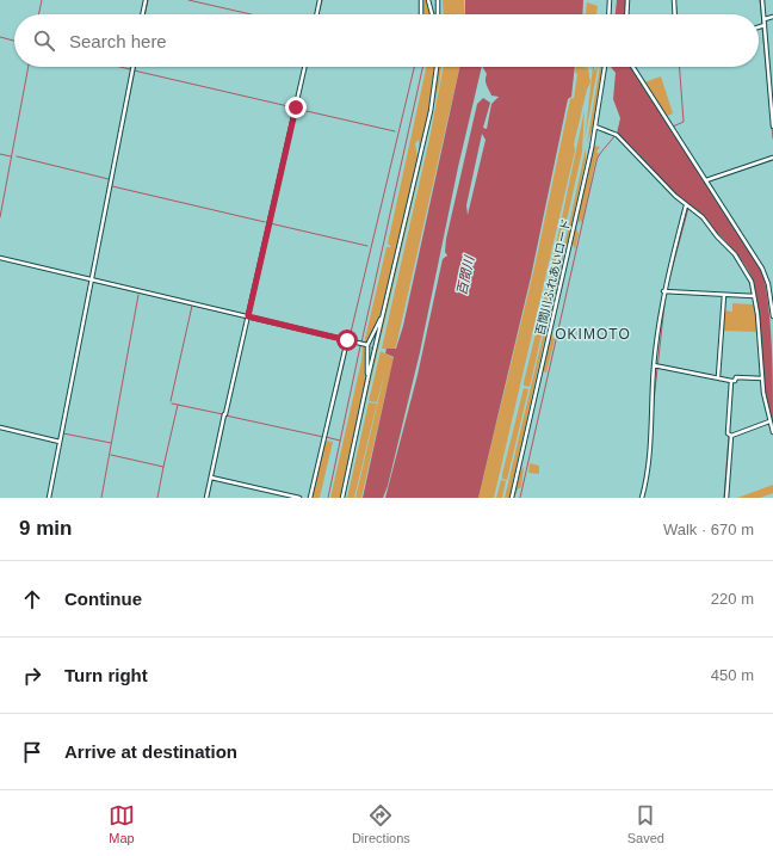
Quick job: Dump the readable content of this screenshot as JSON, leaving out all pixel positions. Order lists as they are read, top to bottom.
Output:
{
  "streets": {
    "street": ["百間川ふれあいロード"]
  },
  "districts": ["OKIMOTO"],
  "water": ["百間川"],
  "page": {
    "search": "Search here",
    "heading": ["9 min", "Walk · 670 m"],
    "list": [
      ["Continue", "220 m"],
      ["Turn right", "450 m"],
      "Arrive at destination"
    ],
    "nav": ["Map", "Directions", "Saved"]
  }
}
